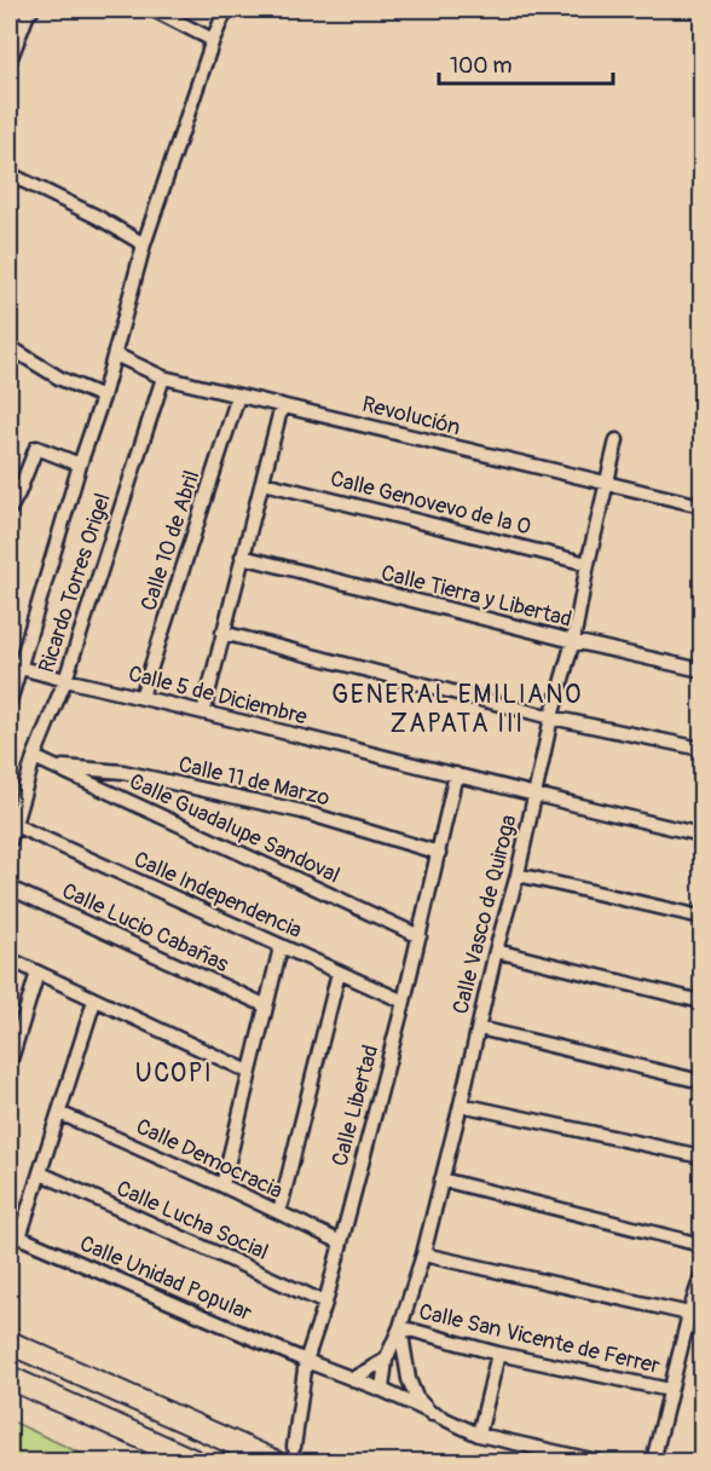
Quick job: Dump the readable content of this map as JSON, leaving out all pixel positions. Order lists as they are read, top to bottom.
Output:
{
  "streets": {
    "street": [
      "Revolución",
      "Calle Genovevo de la O",
      "Calle 10 de Abril",
      "Ricardo Torres Origel",
      "Calle Tierra y Libertad",
      "Calle 5 de Diciembre",
      "Calle 11 de Marzo",
      "Calle Guadalupe Sandoval",
      "Calle Independencia",
      "Calle Vasco de Quiroga",
      "Calle Lucio Cabañas",
      "Calle Libertad",
      "Calle Democracia",
      "Calle Lucha Social",
      "Calle Unidad Popular",
      "Calle San Vicente de Ferrer"
    ]
  },
  "crossings": [
    ["Revolución", "Calle 10 de Abril"],
    ["Revolución", "Ricardo Torres Origel"],
    ["Revolución", "Calle Vasco de Quiroga"],
    ["Calle Genovevo de la O", "Calle Vasco de Quiroga"],
    ["Calle 10 de Abril", "Calle 5 de Diciembre"],
    ["Ricardo Torres Origel", "Calle 5 de Diciembre"],
    ["Ricardo Torres Origel", "Calle Guadalupe Sandoval"],
    ["Ricardo Torres Origel", "Calle Independencia"],
    ["Calle Tierra y Libertad", "Calle Vasco de Quiroga"],
    ["Calle 5 de Diciembre", "Calle Vasco de Quiroga"],
    ["Calle 5 de Diciembre", "Calle Libertad"],
    ["Calle 11 de Marzo", "Calle Guadalupe Sandoval"],
    ["Calle 11 de Marzo", "Calle Libertad"],
    ["Calle Guadalupe Sandoval", "Calle Libertad"],
    ["Calle Independencia", "Calle Libertad"],
    ["Calle Vasco de Quiroga", "Calle Unidad Popular"],
    ["Calle Vasco de Quiroga", "Calle San Vicente de Ferrer"],
    ["Calle Libertad", "Calle Democracia"],
    ["Calle Libertad", "Calle Lucha Social"],
    ["Calle Libertad", "Calle Unidad Popular"]
  ],
  "districts": ["GENERAL EMILIANO ZAPATA III", "UCOPI"],
  "scale_bar": "100 m"
}
